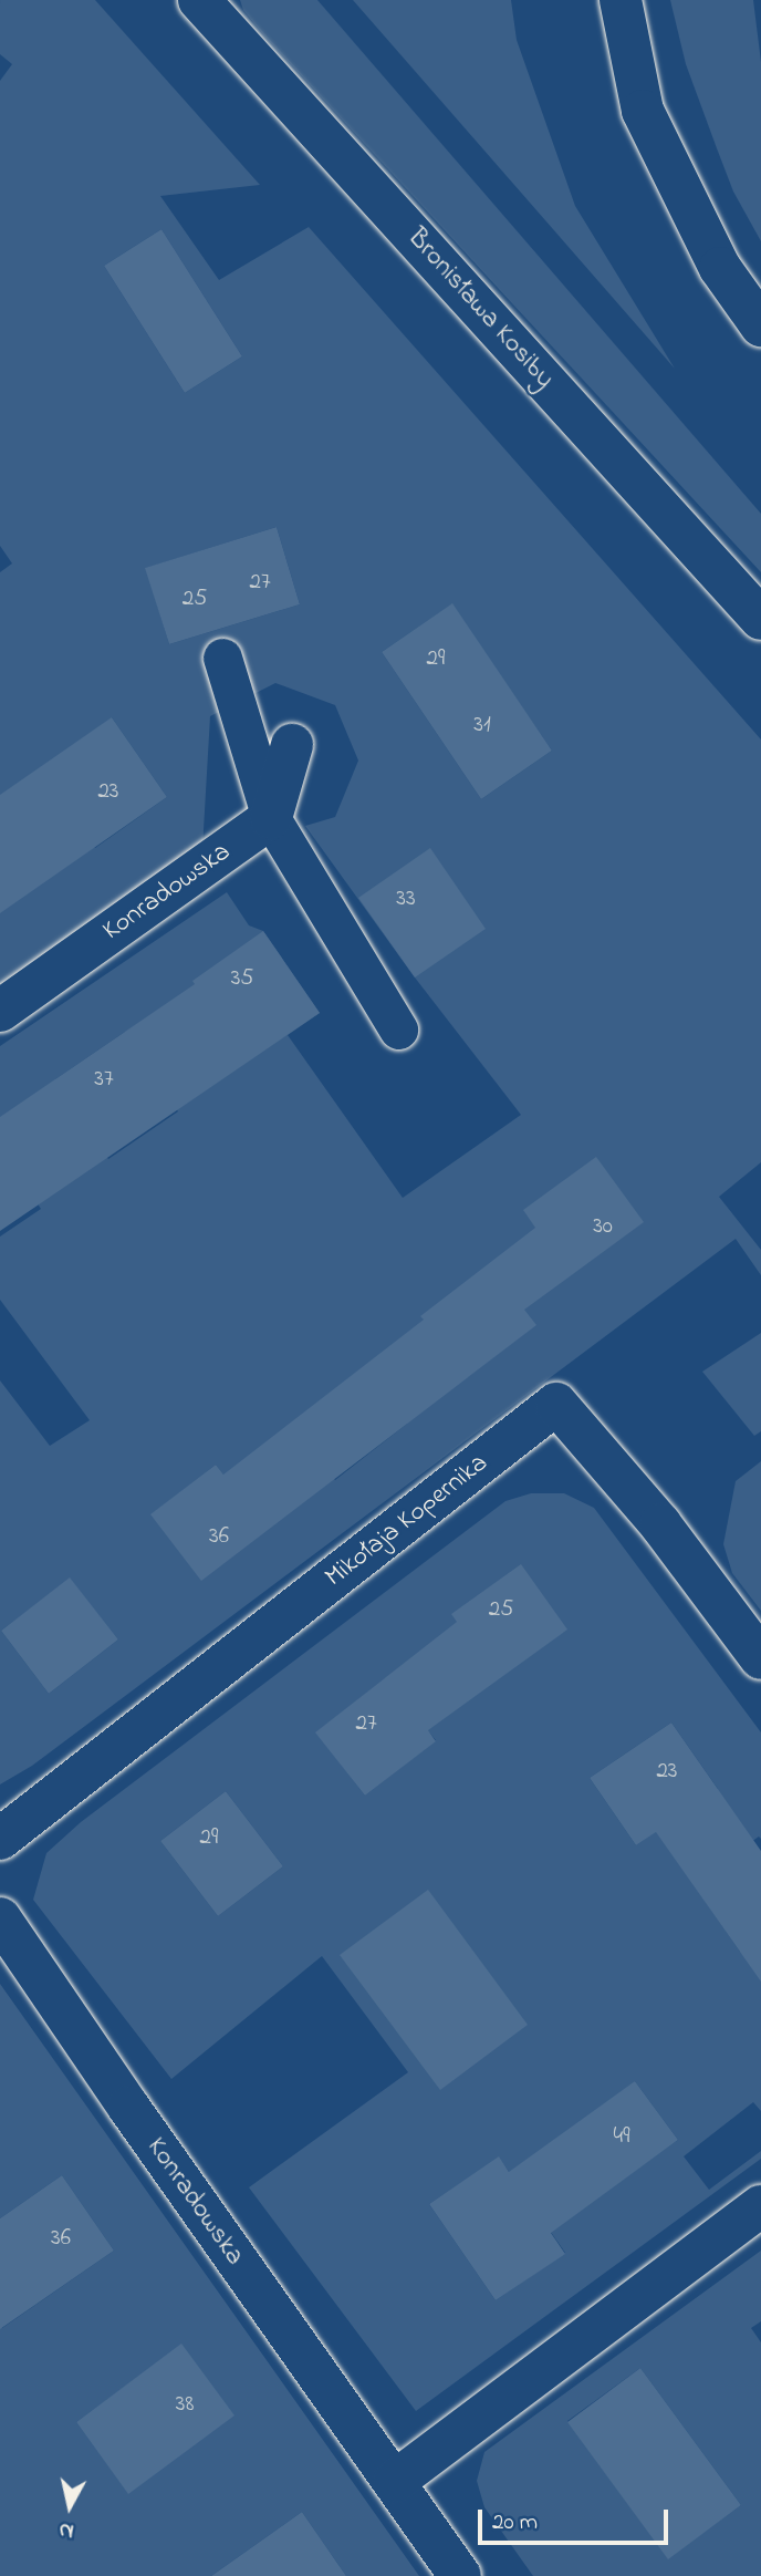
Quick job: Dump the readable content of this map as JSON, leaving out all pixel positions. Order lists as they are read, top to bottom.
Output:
{
  "streets": {
    "street": ["Bronisława Kosiby", "Konradowska", "Mikołaja Kopernika"]
  },
  "house_numbers": [
    "27",
    "25",
    "29",
    "31",
    "23",
    "33",
    "35",
    "37",
    "30",
    "36",
    "25",
    "27",
    "23",
    "29",
    "49",
    "36",
    "38"
  ],
  "scale_bar": "20 m",
  "north": "bottom"
}
